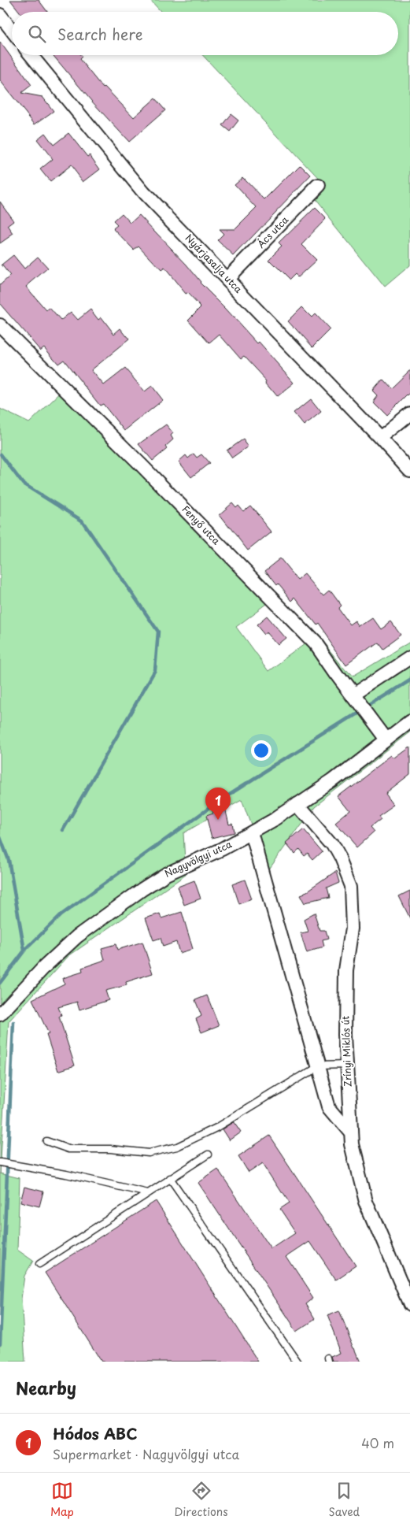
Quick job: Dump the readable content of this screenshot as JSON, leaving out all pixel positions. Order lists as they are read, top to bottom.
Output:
{
  "streets": {
    "street": [
      "Ács utca",
      "Nyárjasalja utca",
      "Fenyő utca",
      "Nagyvölgyi utca",
      "Zrínyi Miklós út"
    ]
  },
  "crossings": [
    ["Ács utca", "Nyárjasalja utca"],
    ["Fenyő utca", "Nagyvölgyi utca"],
    ["Nagyvölgyi utca", "Zrínyi Miklós út"]
  ],
  "page": {
    "search": "Search here",
    "pins": "1",
    "heading": "Nearby",
    "list": [
      {
        "mark": "1",
        "name": "Hódos ABC",
        "note": "Supermarket · Nagyvölgyi utca",
        "value": "40 m"
      }
    ],
    "nav": ["Map", "Directions", "Saved"]
  }
}
